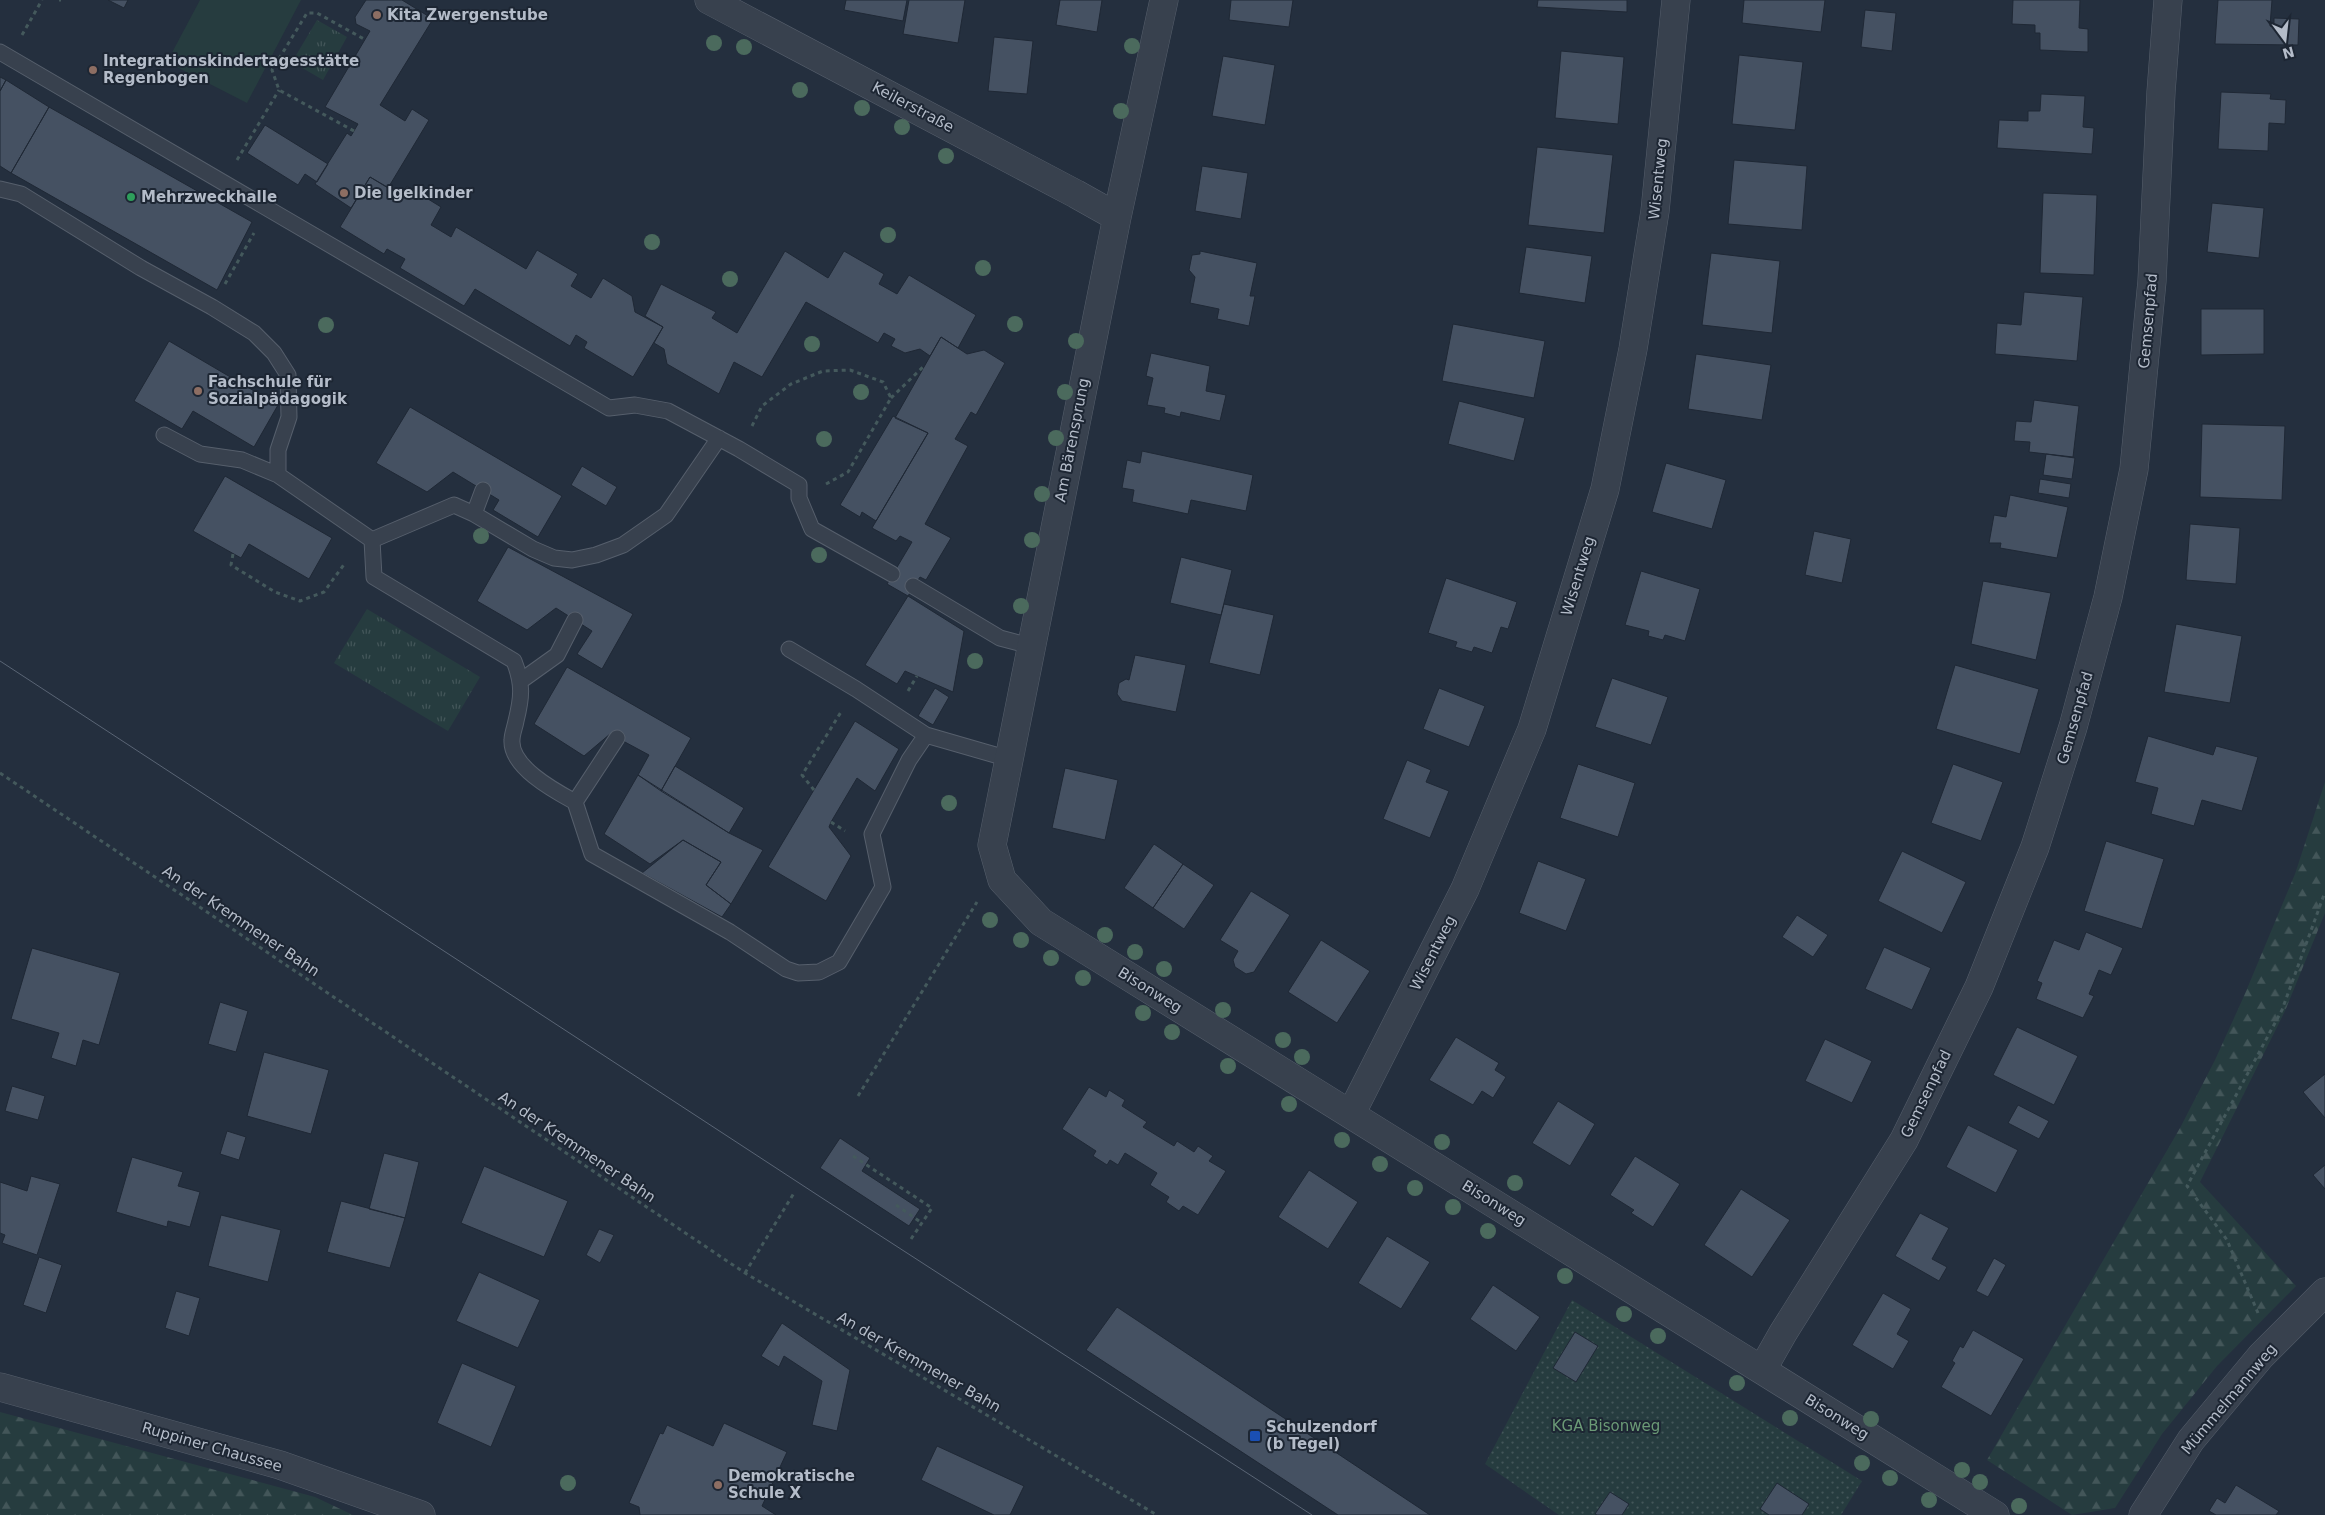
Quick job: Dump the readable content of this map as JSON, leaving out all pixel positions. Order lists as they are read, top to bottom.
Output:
{
  "streets": {
    "street": [
      "Keilerstraße",
      "Wisentweg",
      "Gemsenpfad",
      "Am Bärensprung",
      "Bisonweg",
      "Mümmelmannweg",
      "Ruppiner Chaussee"
    ],
    "path": ["An der Kremmener Bahn"]
  },
  "crossings": [
    ["Keilerstraße", "Am Bärensprung"],
    ["Wisentweg", "Bisonweg"],
    ["Gemsenpfad", "Bisonweg"],
    ["Am Bärensprung", "Bisonweg"]
  ],
  "parks": ["KGA Bisonweg"],
  "places": {
    "other": [
      "Kita Zwergenstube",
      "Integrationskindertagesstätte Regenbogen",
      "Die Igelkinder",
      "Mehrzweckhalle",
      "Fachschule für Sozialpädagogik",
      "Demokratische Schule X"
    ],
    "transit": ["Schulzendorf (b Tegel)"]
  },
  "north": "bottom"
}
